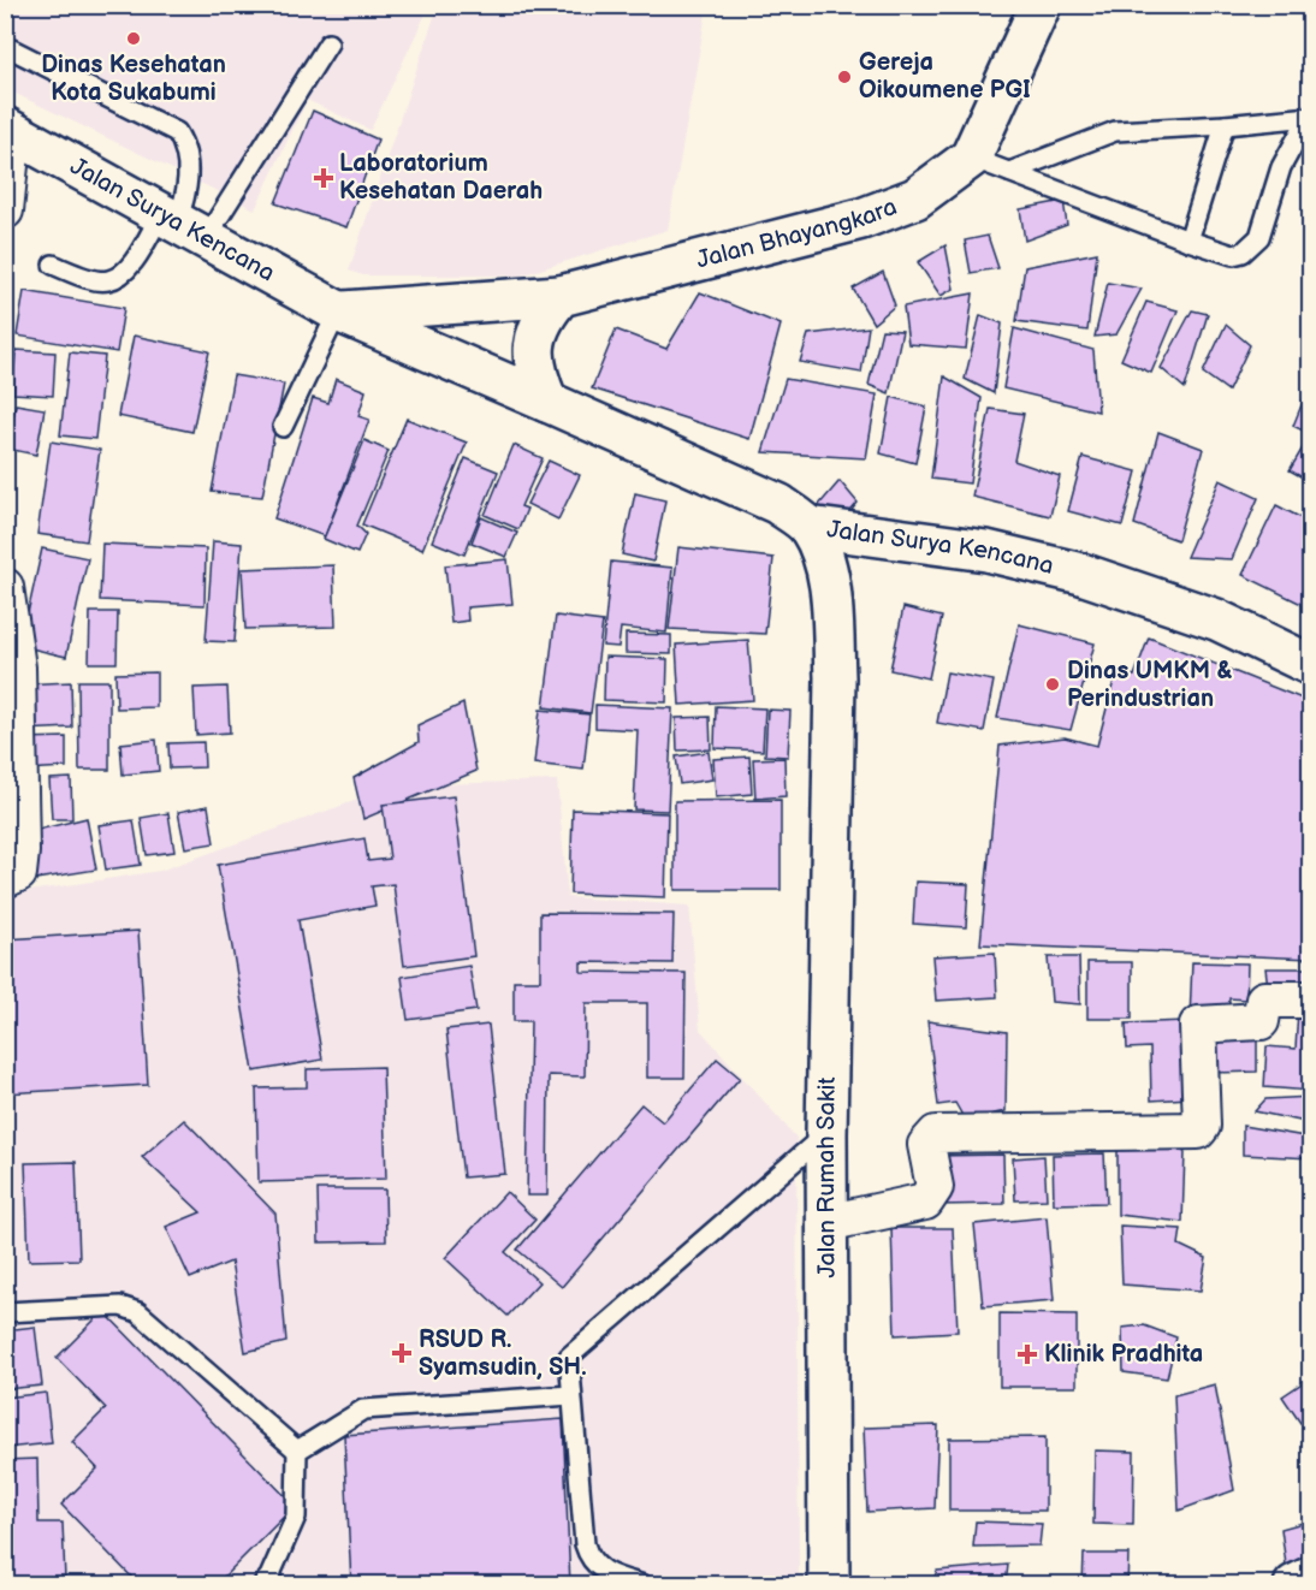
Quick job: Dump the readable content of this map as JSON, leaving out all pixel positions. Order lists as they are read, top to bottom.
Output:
{
  "streets": {
    "main road": ["Jalan Surya Kencana", "Jalan Bhayangkara", "Jalan Rumah Sakit"]
  },
  "crossings": [
    ["Jalan Surya Kencana", "Jalan Rumah Sakit"]
  ],
  "places": {
    "other": ["Dinas Kesehatan Kota Sukabumi", "Gereja Oikoumene PGI", "Dinas UMKM & Perindustrian"],
    "health": ["Laboratorium Kesehatan Daerah", "RSUD R. Syamsudin, SH.", "Klinik Pradhita"]
  }
}
